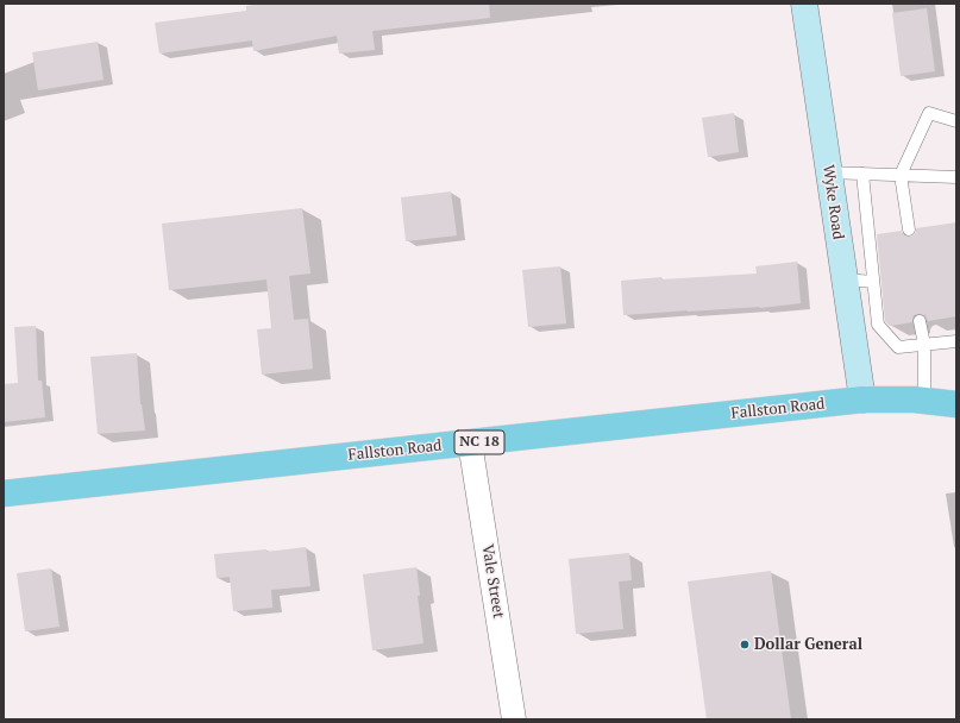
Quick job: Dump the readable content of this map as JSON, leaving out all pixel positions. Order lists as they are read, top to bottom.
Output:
{
  "streets": {
    "main road": ["Wyke Road", "Fallston Road", "NC 18"],
    "street": ["Vale Street"]
  },
  "crossings": [
    ["Wyke Road", "Fallston Road"],
    ["Fallston Road", "Vale Street"]
  ],
  "places": ["Dollar General"]
}
